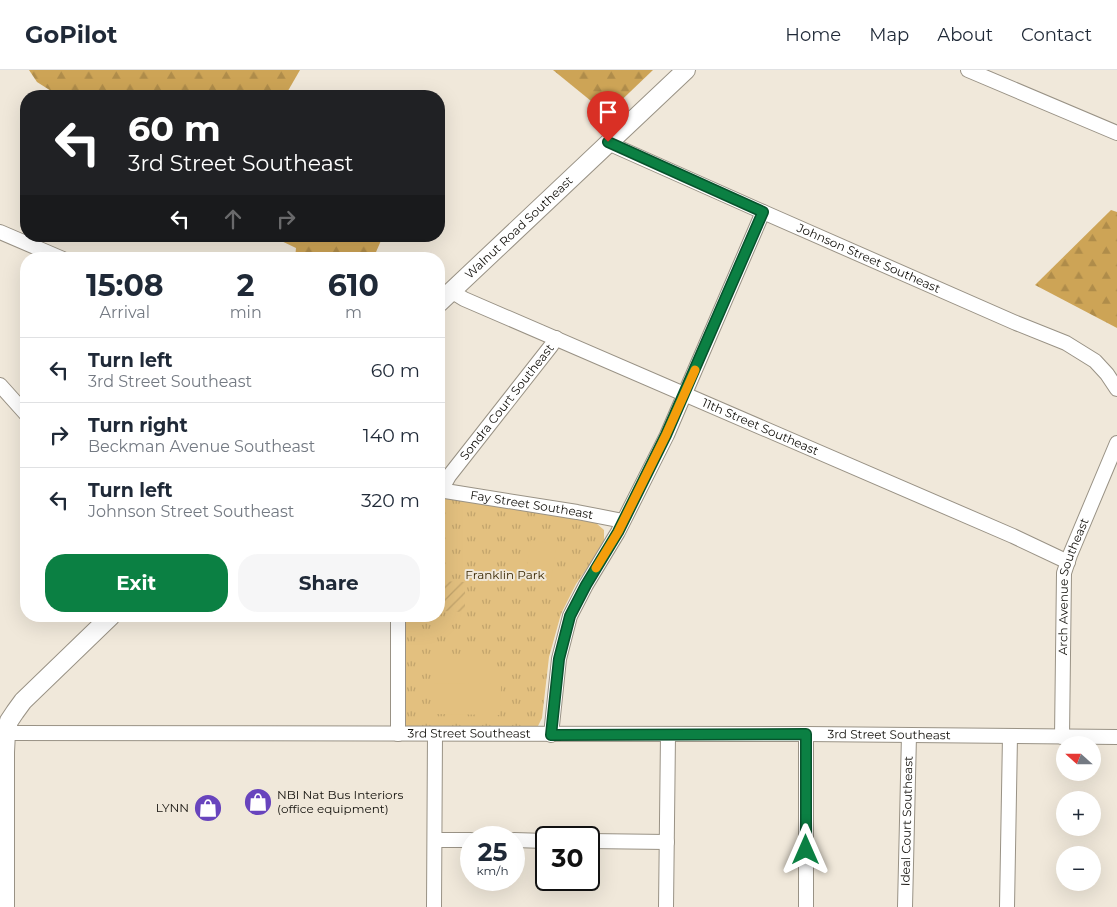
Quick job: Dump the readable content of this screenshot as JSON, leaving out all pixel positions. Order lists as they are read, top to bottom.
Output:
{
  "streets": {
    "main road": ["Walnut Road Southeast"],
    "street": [
      "Johnson Street Southeast",
      "Sondra Court Southeast",
      "11th Street Southeast",
      "Fay Street Southeast",
      "Arch Avenue Southeast",
      "3rd Street Southeast",
      "Ideal Court Southeast"
    ]
  },
  "crossings": [
    ["Walnut Road Southeast", "Johnson Street Southeast"],
    ["Walnut Road Southeast", "11th Street Southeast"],
    ["Sondra Court Southeast", "11th Street Southeast"],
    ["11th Street Southeast", "Arch Avenue Southeast"],
    ["3rd Street Southeast", "Ideal Court Southeast"]
  ],
  "parks": ["Franklin Park"],
  "places": {
    "shop": ["NBI Nat Bus Interiors (office equipment)", "LYNN"]
  },
  "north": "left",
  "page": {
    "header": "GoPilot",
    "nav": [
      "Home",
      "Map",
      "About",
      "Contact"
    ],
    "turn": ["60 m", "3rd Street Southeast"],
    "eta": [
      "15:08",
      "Arrival",
      "2",
      "min",
      "610",
      "m"
    ],
    "list": [
      {
        "name": "Turn left",
        "note": "3rd Street Southeast",
        "value": "60 m"
      },
      {
        "name": "Turn right",
        "note": "Beckman Avenue Southeast",
        "value": "140 m"
      },
      {
        "name": "Turn left",
        "note": "Johnson Street Southeast",
        "value": "320 m"
      }
    ],
    "buttons": ["Exit", "Share"],
    "map_buttons": ["+", "−"],
    "speed": "25 km/h",
    "limit": "30"
  }
}
